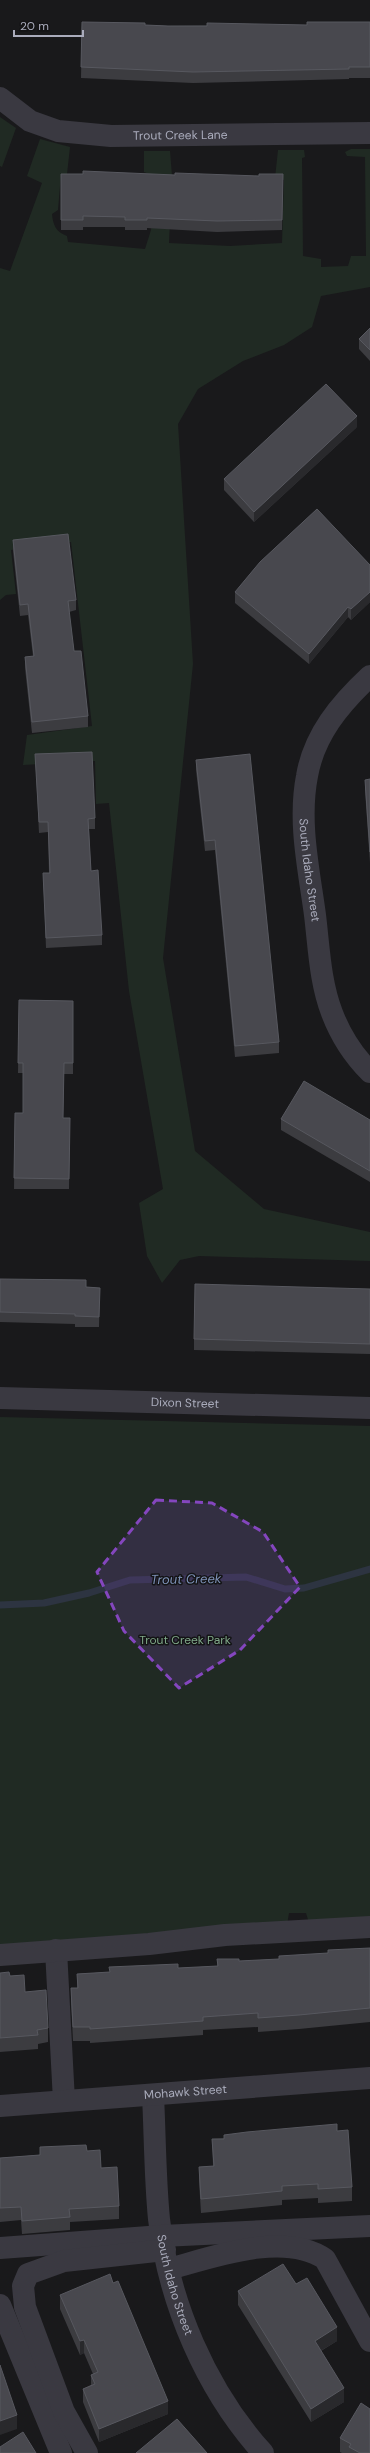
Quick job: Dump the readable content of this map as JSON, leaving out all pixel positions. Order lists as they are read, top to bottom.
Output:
{
  "streets": {
    "street": [
      "Trout Creek Lane",
      "South Idaho Street",
      "Dixon Street",
      "Mohawk Street"
    ]
  },
  "crossings": [
    ["South Idaho Street", "Mohawk Street"]
  ],
  "water": ["Trout Creek"],
  "parks": ["Trout Creek Park"],
  "scale_bar": "20 m"
}
